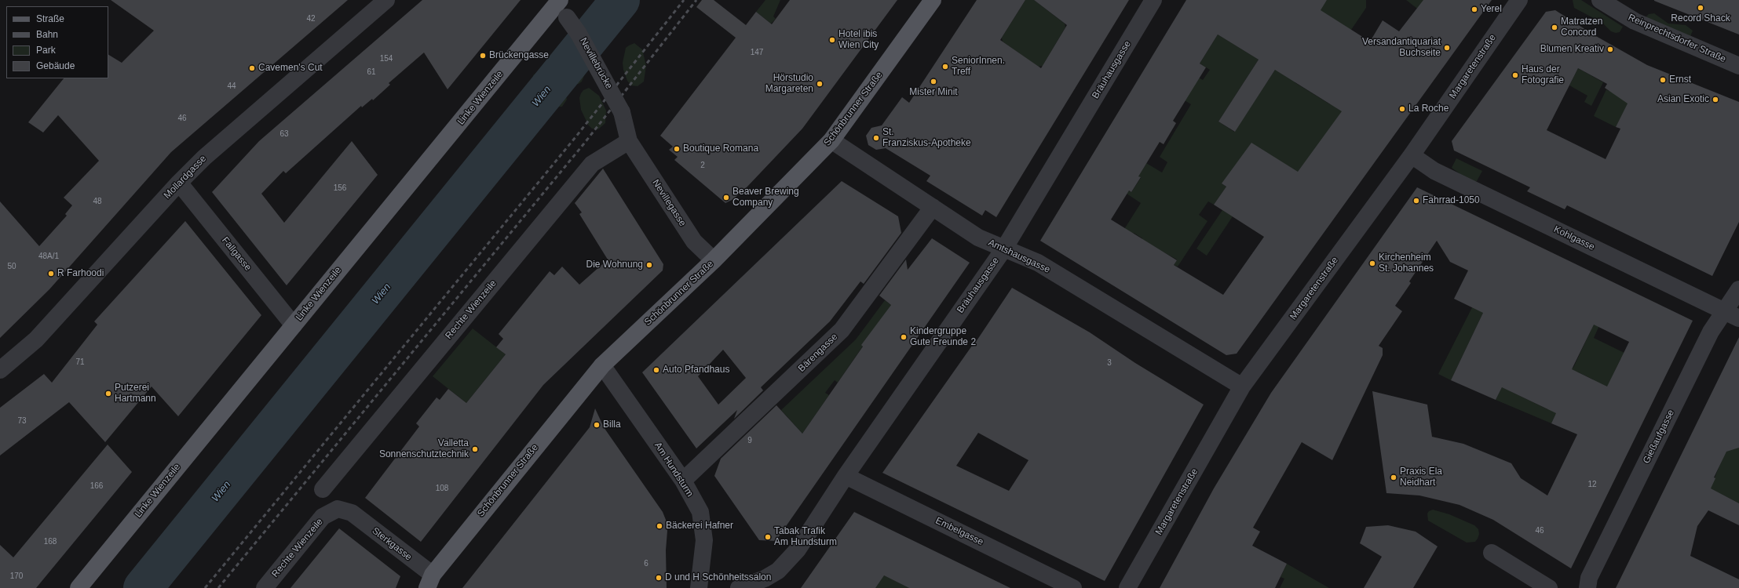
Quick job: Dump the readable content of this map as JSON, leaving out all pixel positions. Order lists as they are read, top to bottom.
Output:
{
  "streets": {
    "main road": ["Linke Wienzeile", "Schönbrunner Straße"],
    "street": [
      "Reinprechtsdorfer Straße",
      "Nevillebrücke",
      "Margaretenstraße",
      "Bräuhausgasse",
      "Mollardgasse",
      "Nevillegasse",
      "Kohlgasse",
      "Fallgasse",
      "Amtshausgasse",
      "Rechte Wienzeile",
      "Bärengasse",
      "Gießaufgasse",
      "Am Hundsturm",
      "Embelgasse",
      "Sterkgasse"
    ]
  },
  "crossings": [
    ["Nevillebrücke", "Linke Wienzeile"],
    ["Nevillebrücke", "Nevillegasse"],
    ["Nevillebrücke", "Rechte Wienzeile"],
    ["Margaretenstraße", "Kohlgasse"],
    ["Margaretenstraße", "Amtshausgasse"],
    ["Bräuhausgasse", "Amtshausgasse"],
    ["Bräuhausgasse", "Embelgasse"],
    ["Linke Wienzeile", "Fallgasse"],
    ["Schönbrunner Straße", "Nevillegasse"],
    ["Schönbrunner Straße", "Amtshausgasse"],
    ["Schönbrunner Straße", "Am Hundsturm"],
    ["Schönbrunner Straße", "Sterkgasse"],
    ["Mollardgasse", "Fallgasse"],
    ["Nevillegasse", "Rechte Wienzeile"],
    ["Kohlgasse", "Gießaufgasse"],
    ["Amtshausgasse", "Bärengasse"],
    ["Rechte Wienzeile", "Sterkgasse"],
    ["Bärengasse", "Am Hundsturm"]
  ],
  "water": ["Wien"],
  "places": [
    "Record Shack",
    "Yerel",
    "Matratzen Concord",
    "Hotel ibis Wien City",
    "Versandantiquariat Buchseite",
    "Blumen Kreativ",
    "Brückengasse",
    "SeniorInnen. Treff",
    "Cavemen's Cut",
    "Haus der Fotografie",
    "Ernst",
    "Mister Minit",
    "Hörstudio Margareten",
    "Asian Exotic",
    "La Roche",
    "St. Franziskus-Apotheke",
    "Boutique Romana",
    "Beaver Brewing Company",
    "Fahrrad-1050",
    "Kirchenheim St. Johannes",
    "Die Wohnung",
    "R Farhoodi",
    "Kindergruppe Gute Freunde 2",
    "Auto Pfandhaus",
    "Putzerei Hartmann",
    "Billa",
    "Valletta Sonnenschutztechnik",
    "Praxis Ela Neidhart",
    "Bäckerei Hafner",
    "Tabak Trafik Am Hundsturm",
    "D und H Schönheitssalon"
  ],
  "house_numbers": [
    "42",
    "147",
    "154",
    "61",
    "44",
    "46",
    "63",
    "2",
    "156",
    "48",
    "48A/1",
    "50",
    "71",
    "3",
    "73",
    "9",
    "12",
    "166",
    "108",
    "46",
    "168",
    "6",
    "170"
  ],
  "legend": [
    "Straße",
    "Bahn",
    "Park",
    "Gebäude"
  ]
}
